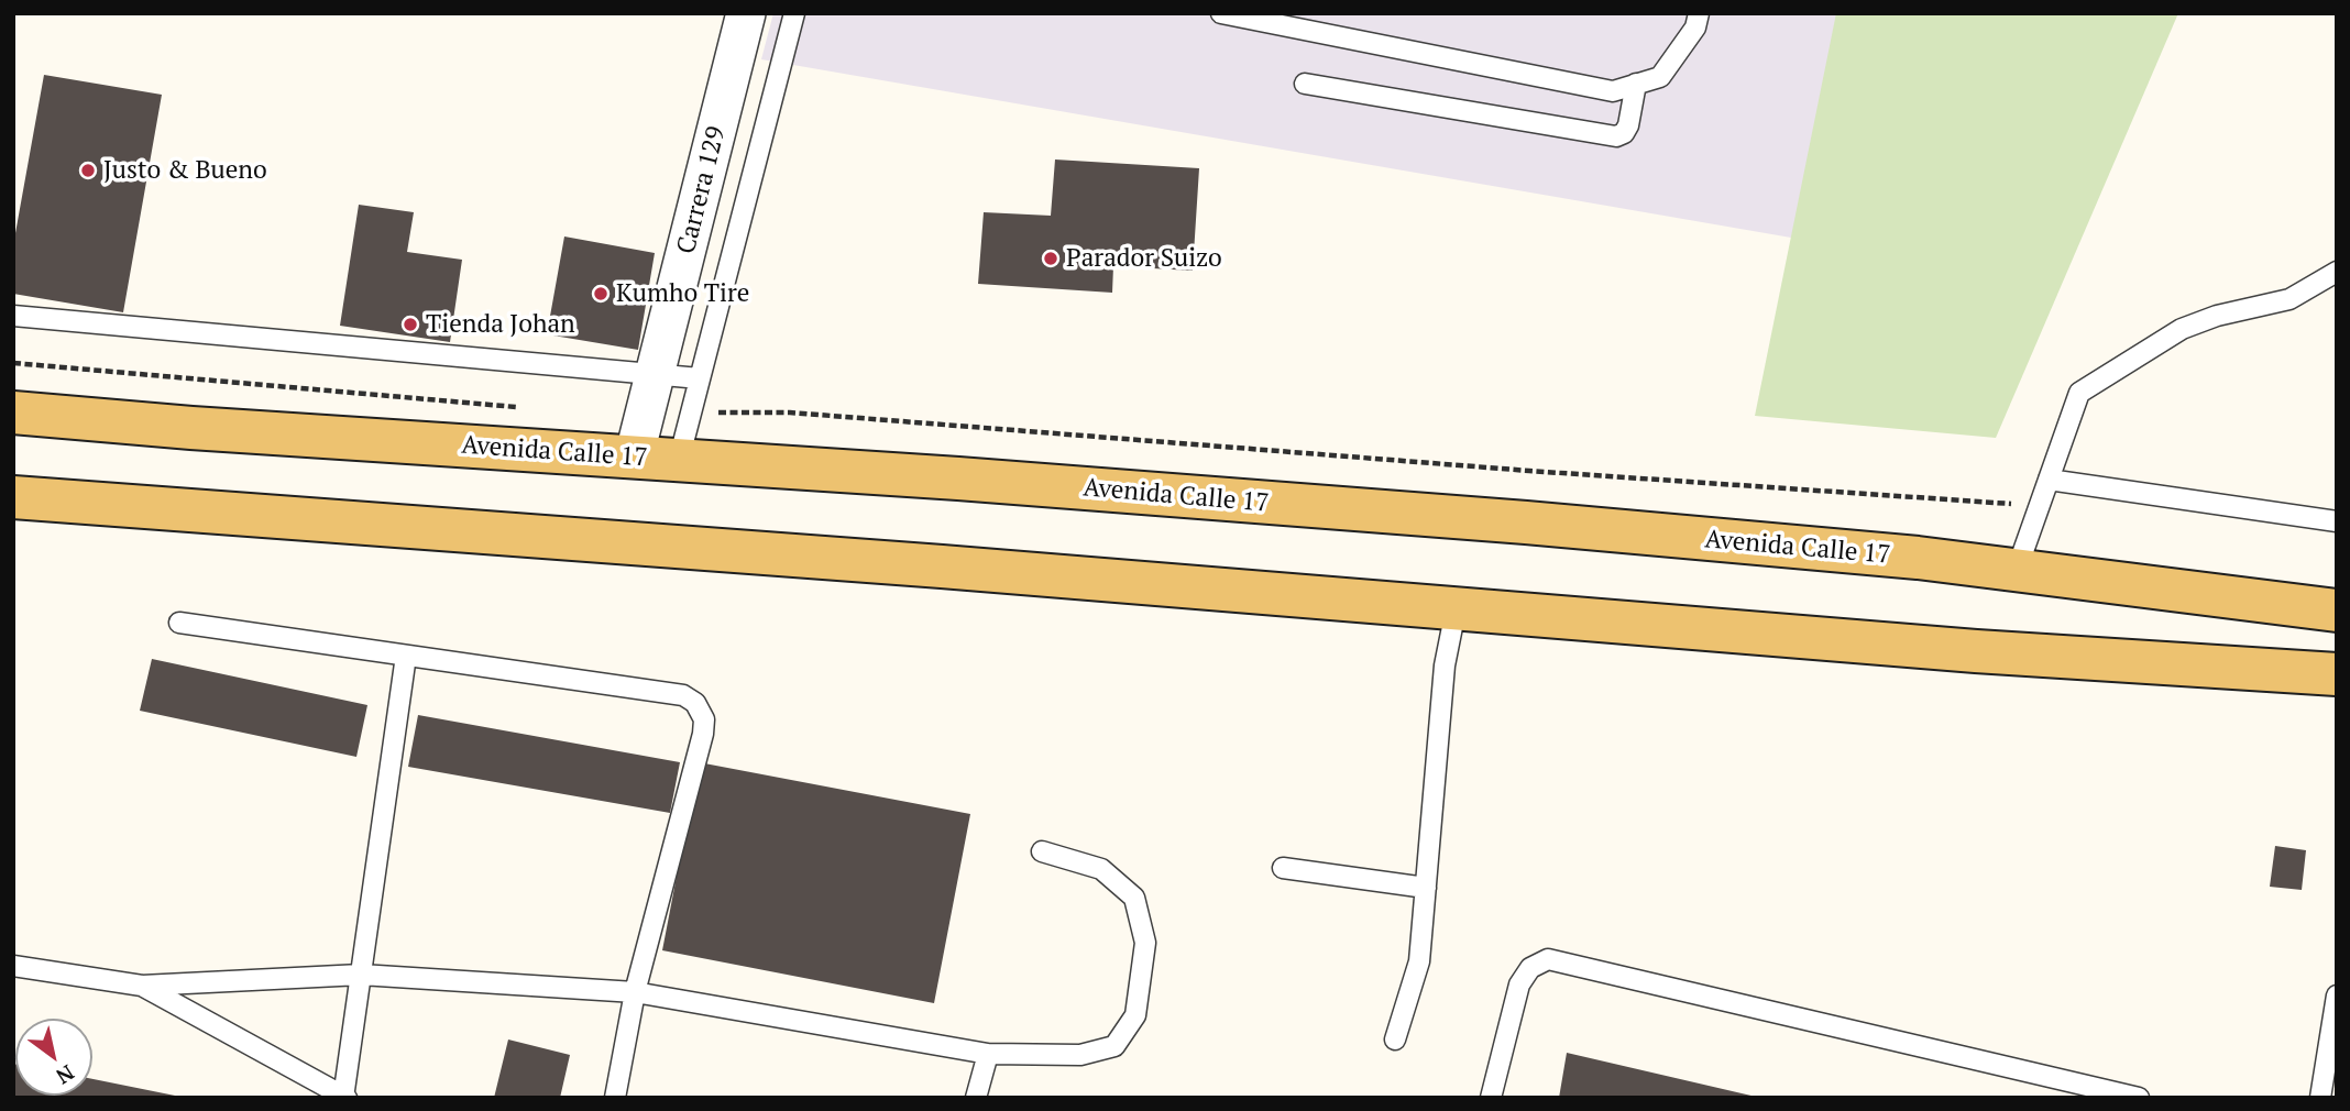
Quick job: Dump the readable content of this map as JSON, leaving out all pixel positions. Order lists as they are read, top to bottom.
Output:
{
  "streets": {
    "main road": ["Avenida Calle 17"],
    "street": ["Carrera 129"]
  },
  "crossings": [
    ["Carrera 129", "Avenida Calle 17"]
  ],
  "places": [
    "Justo & Bueno",
    "Parador Suizo",
    "Kumho Tire",
    "Tienda Johan"
  ],
  "north": "bottom right"
}
